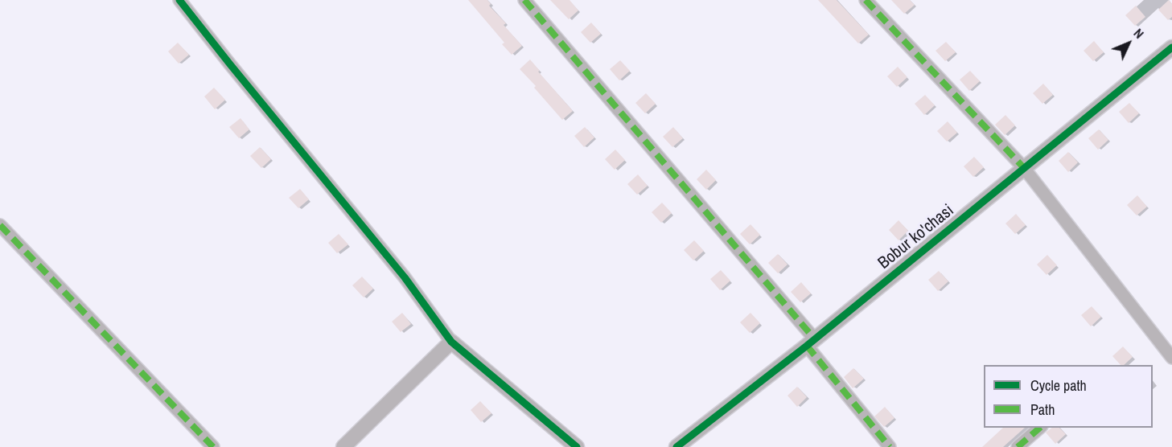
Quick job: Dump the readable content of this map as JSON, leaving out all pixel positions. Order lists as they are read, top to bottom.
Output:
{
  "streets": {
    "street": ["Bobur ko'chasi"]
  },
  "legend": ["Cycle path", "Path"],
  "north": "top right"
}
